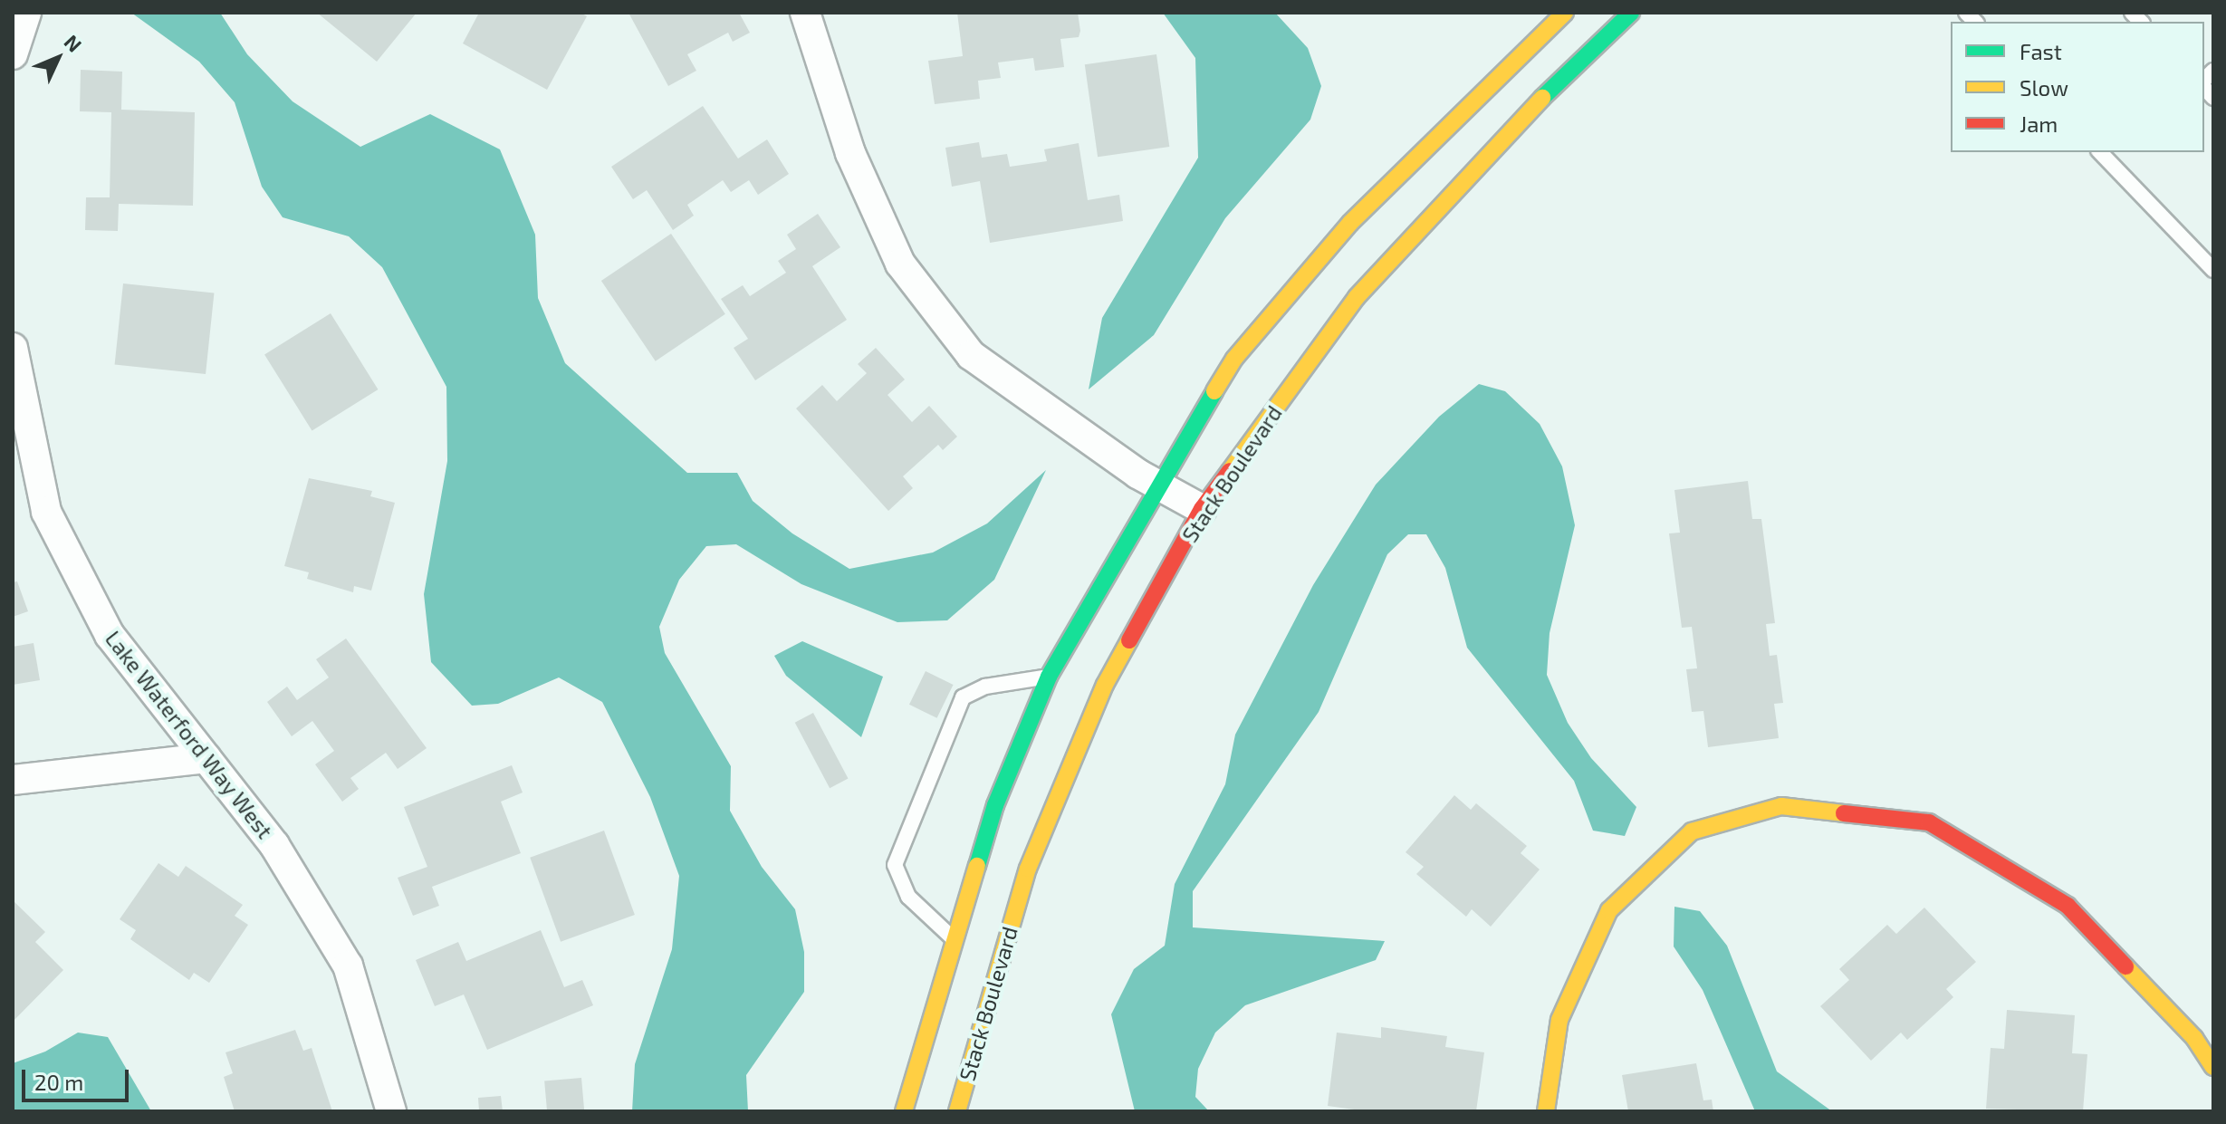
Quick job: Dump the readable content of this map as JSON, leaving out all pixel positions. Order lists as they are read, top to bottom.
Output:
{
  "streets": {
    "street": ["Stack Boulevard", "Lake Waterford Way West"]
  },
  "legend": ["Fast", "Slow", "Jam"],
  "scale_bar": "20 m",
  "north": "top right"
}
